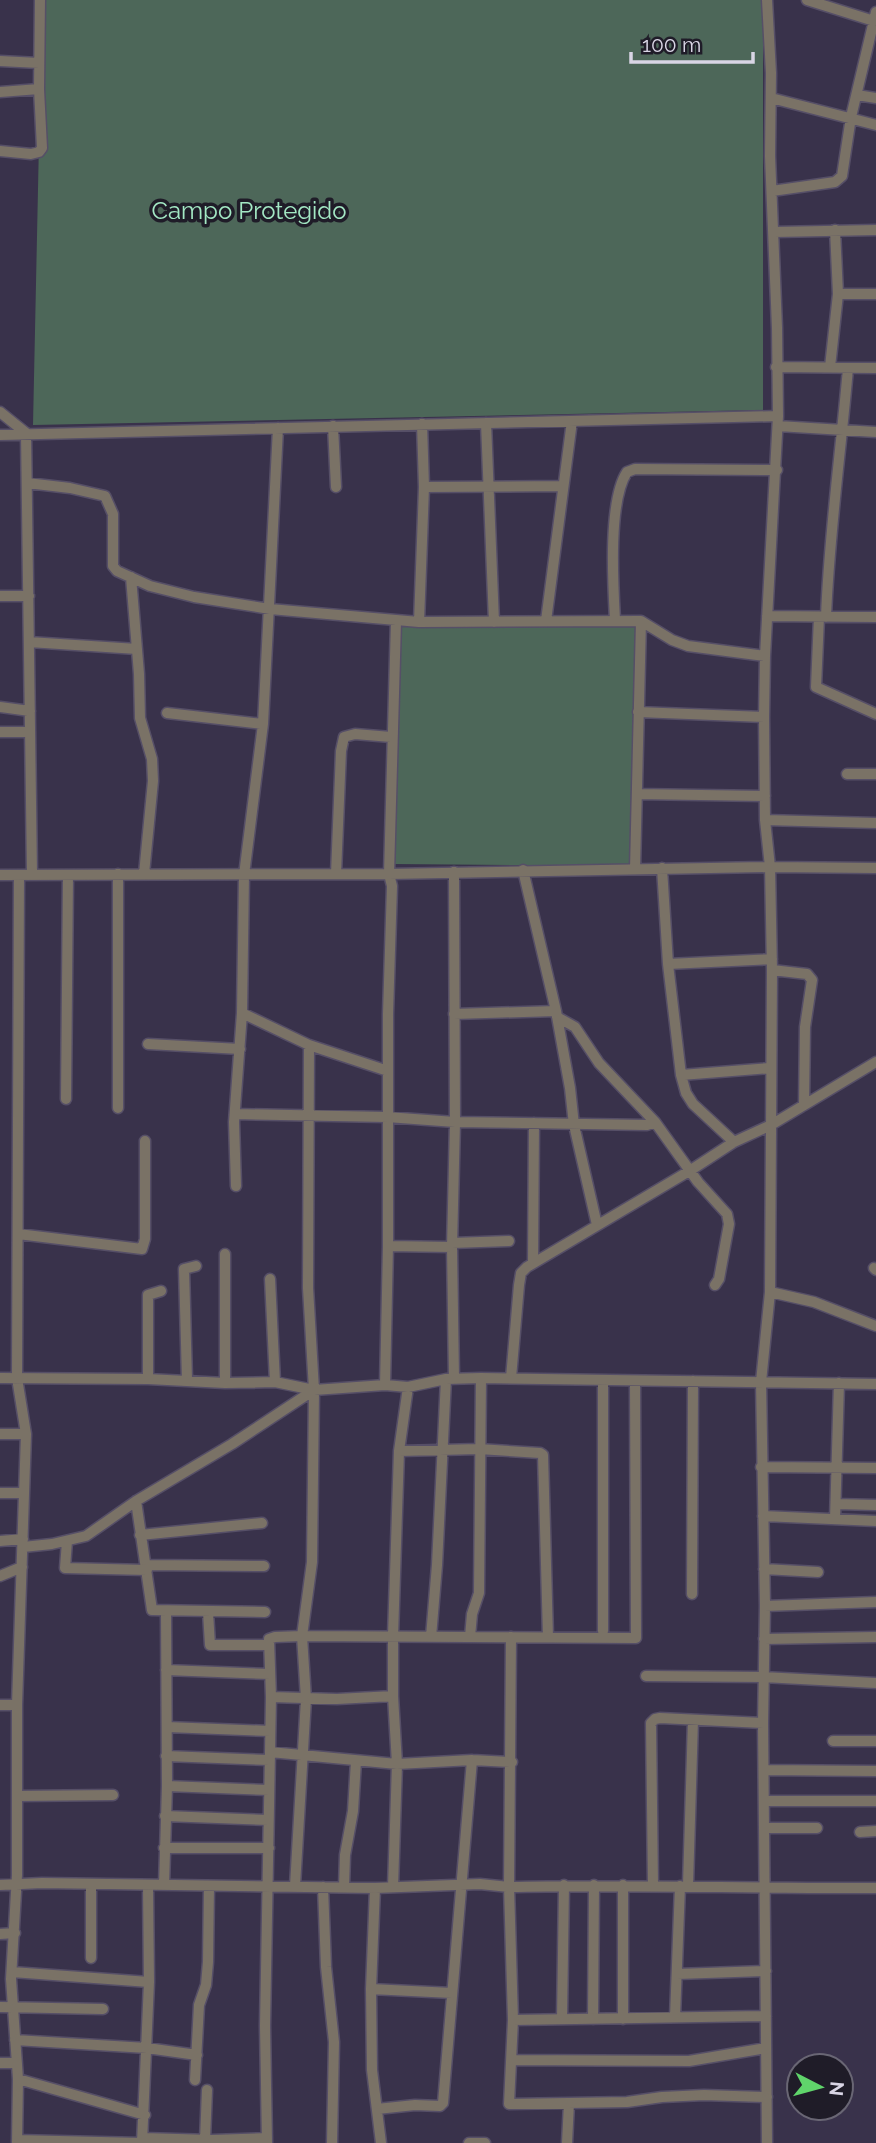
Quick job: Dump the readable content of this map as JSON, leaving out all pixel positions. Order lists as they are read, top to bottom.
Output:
{
  "parks": ["Campo Protegido"],
  "scale_bar": "100 m",
  "north": "right"
}
